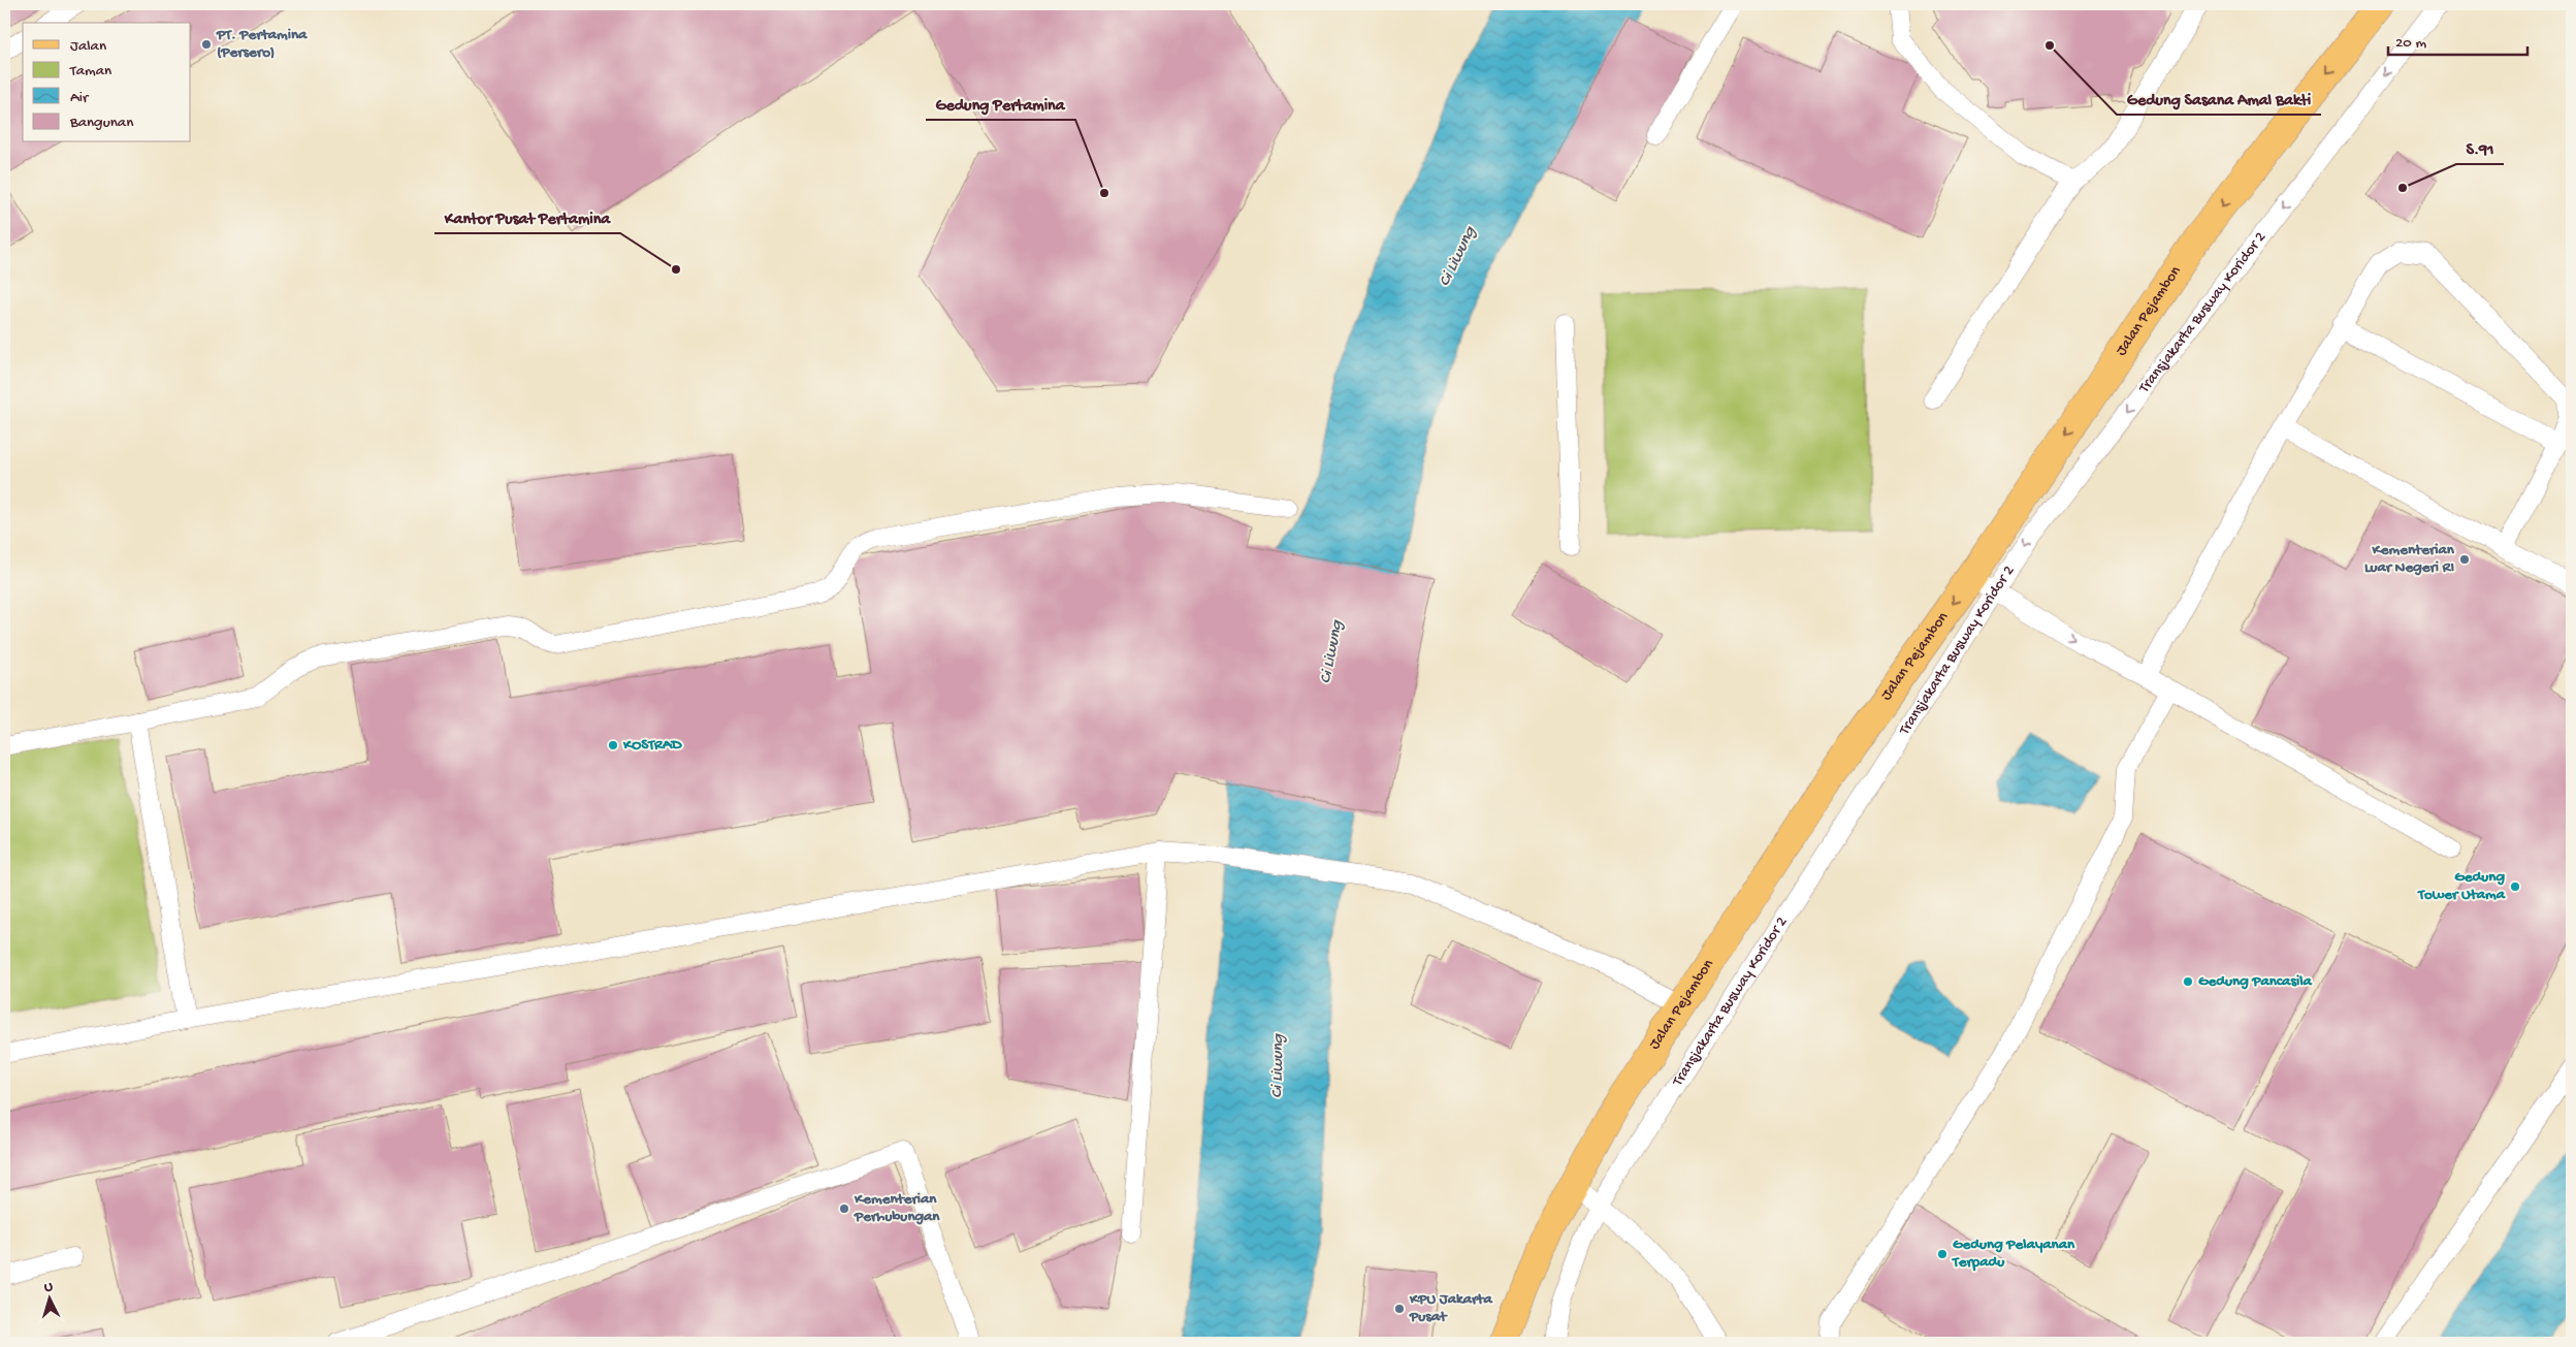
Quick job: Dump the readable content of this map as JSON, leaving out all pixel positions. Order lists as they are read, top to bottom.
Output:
{
  "streets": {
    "main road": ["Jalan Pejambon"],
    "lane": ["Transjakarta Busway Koridor 2"]
  },
  "one_way": ["Jalan Pejambon"],
  "water": ["Ci Liwung"],
  "places": [
    "PT. Pertamina (Persero)",
    "Gedung Sasana Amal Bakti",
    "S.91",
    "Gedung Pertamina",
    "Kantor Pusat Pertamina",
    "Kementerian Luar Negeri RI",
    "KOSTRAD",
    "Gedung Tower Utama",
    "Gedung Pancasila",
    "Kementerian Perhubungan",
    "Gedung Pelayanan Terpadu",
    "KPU Jakarta Pusat"
  ],
  "legend": [
    "Jalan",
    "Taman",
    "Air",
    "Bangunan"
  ],
  "scale_bar": "20 m",
  "north": "top"
}
